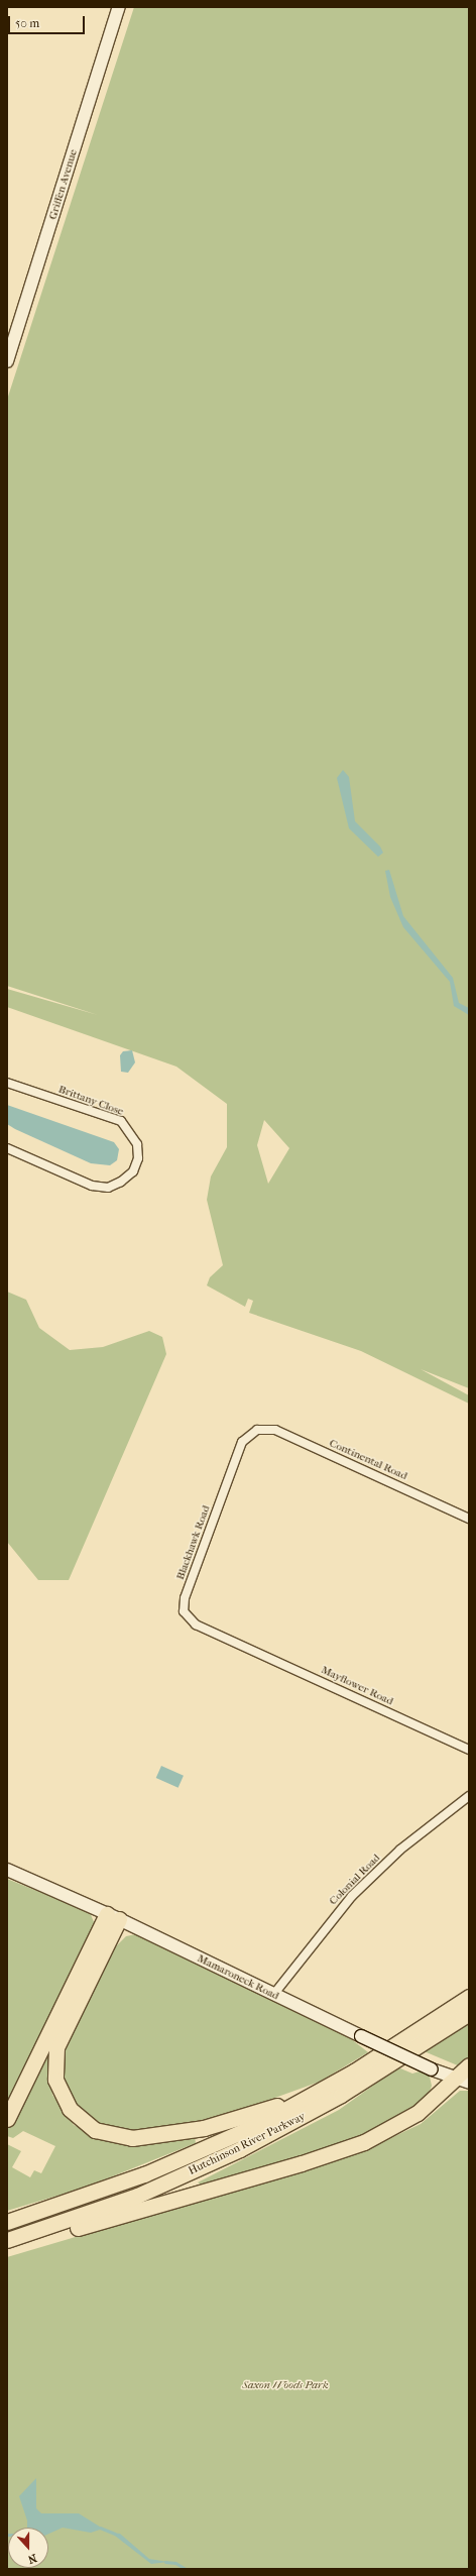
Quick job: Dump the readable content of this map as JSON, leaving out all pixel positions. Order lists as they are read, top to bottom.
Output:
{
  "streets": {
    "highway": ["Hutchinson River Parkway"],
    "street": [
      "Griffen Avenue",
      "Brittany Close",
      "Continental Road",
      "Blackhawk Road",
      "Mayflower Road",
      "Colonial Road",
      "Mamaroneck Road"
    ]
  },
  "crossings": [
    ["Continental Road", "Blackhawk Road"],
    ["Blackhawk Road", "Mayflower Road"],
    ["Colonial Road", "Mamaroneck Road"]
  ],
  "parks": ["Saxon Woods Park"],
  "scale_bar": "50 m",
  "north": "bottom"
}
